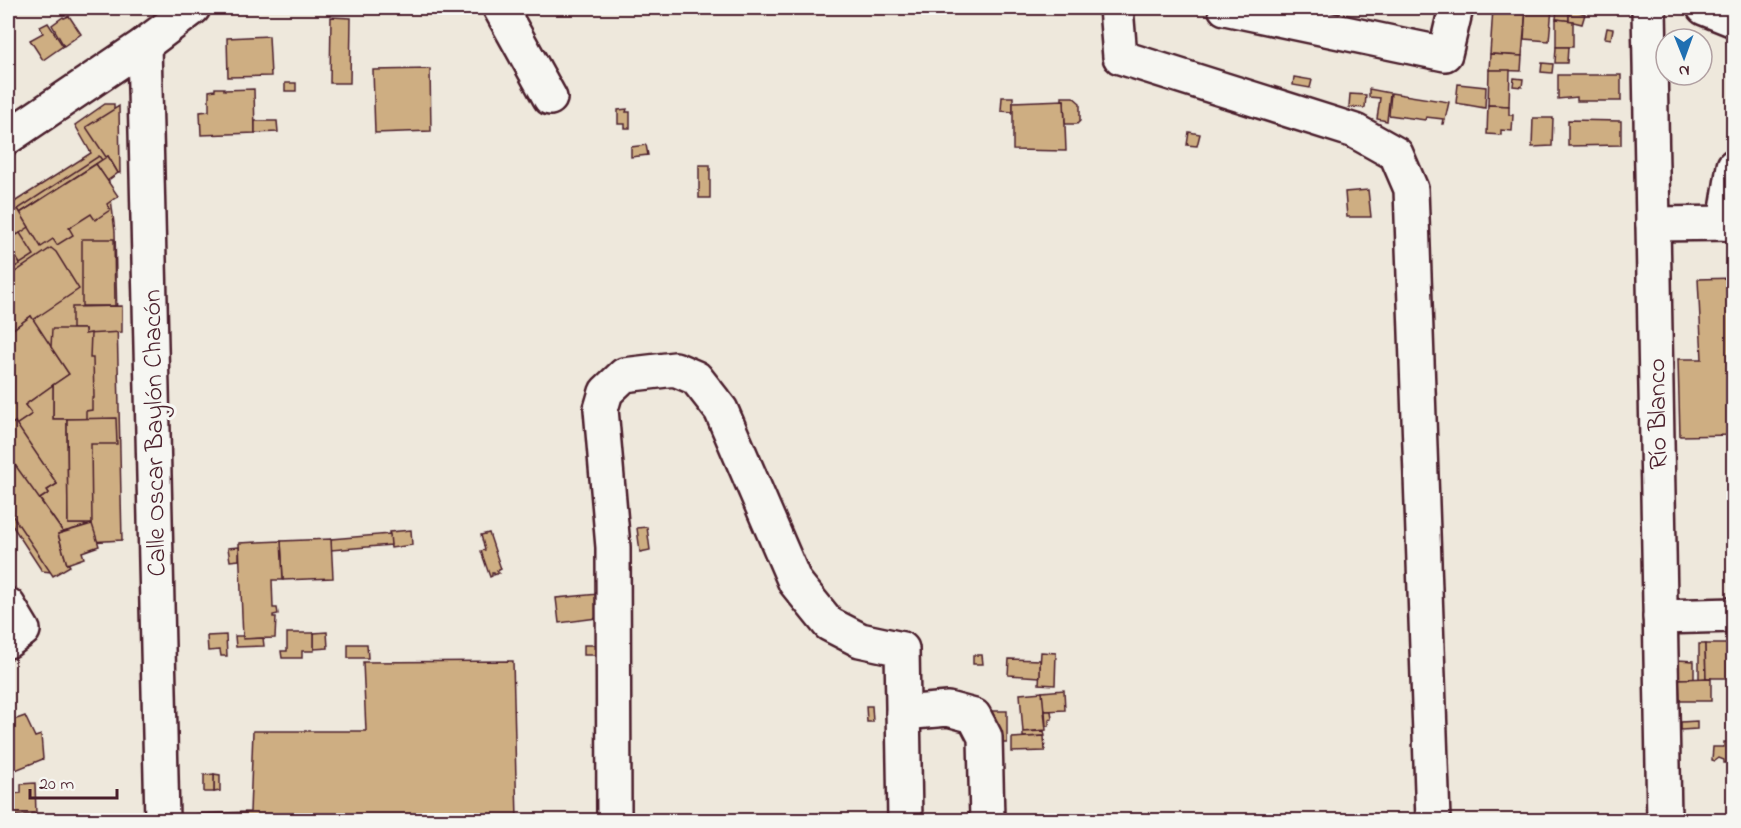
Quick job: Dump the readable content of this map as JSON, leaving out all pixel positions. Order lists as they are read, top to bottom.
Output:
{
  "streets": {
    "street": ["Río Blanco", "Calle Oscar Baylón Chacón"]
  },
  "scale_bar": "20 m",
  "north": "bottom"
}
